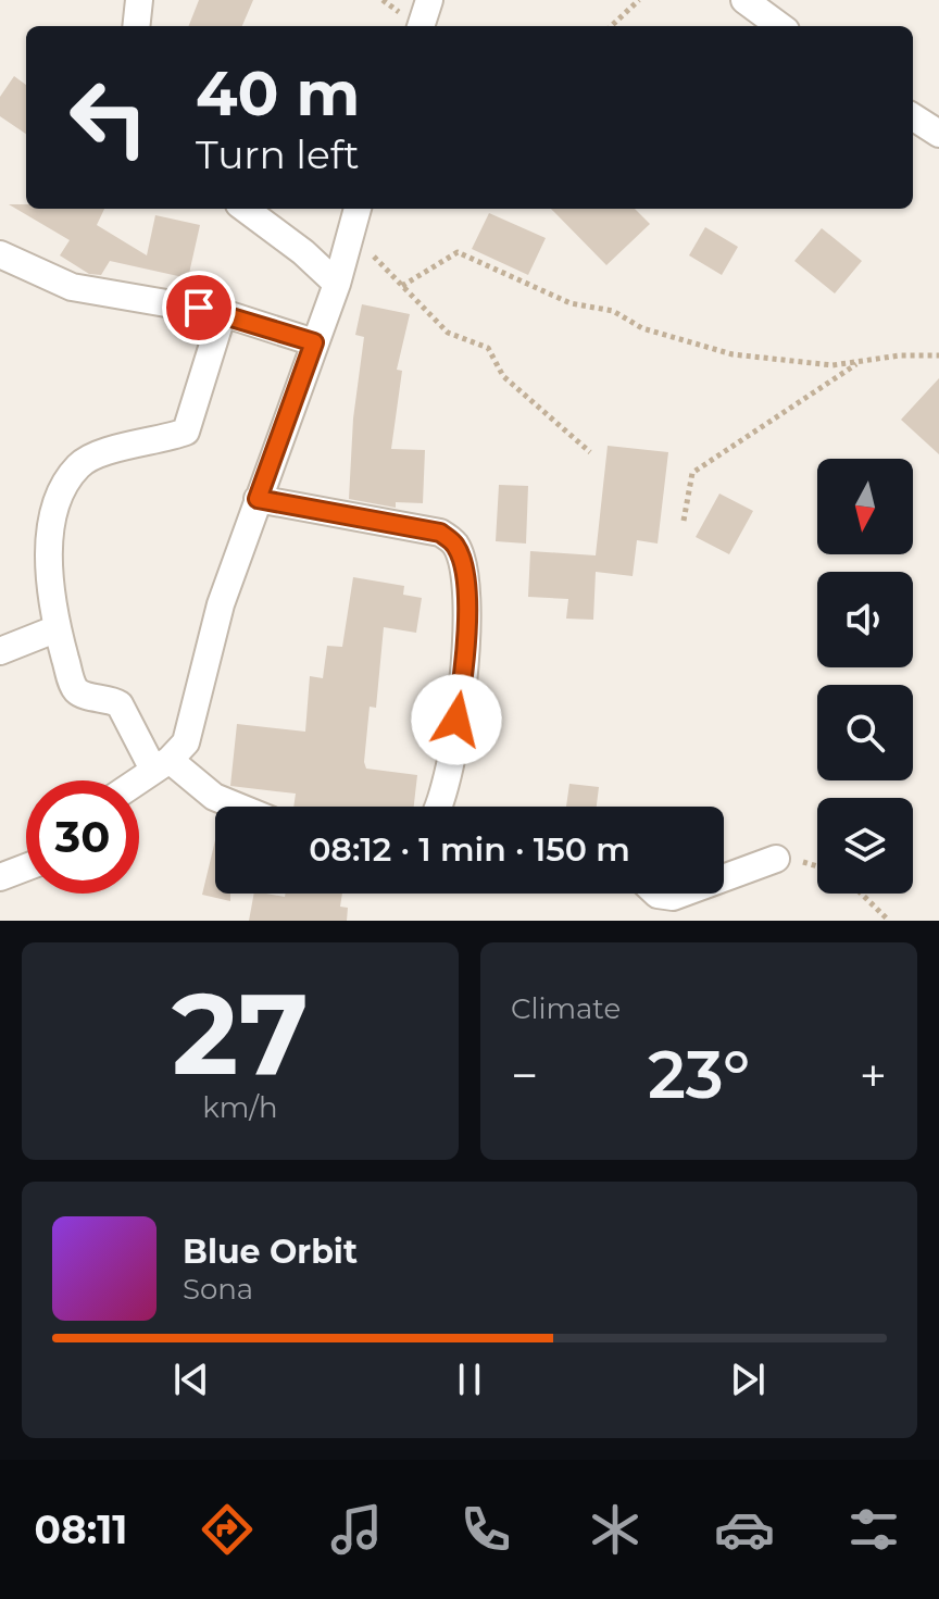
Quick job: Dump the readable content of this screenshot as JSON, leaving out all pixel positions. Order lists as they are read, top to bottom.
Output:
{
  "north": "bottom",
  "page": {
    "turn": ["40 m", "Turn left"],
    "limit": "30",
    "trip": "08:12 · 1 min · 150 m",
    "tile": [
      ["27", "km/h"],
      "Climate"
    ],
    "heat": ["−", "23°", "+"],
    "song": ["Blue Orbit", "Sona"],
    "tabs": "08:11"
  }
}
